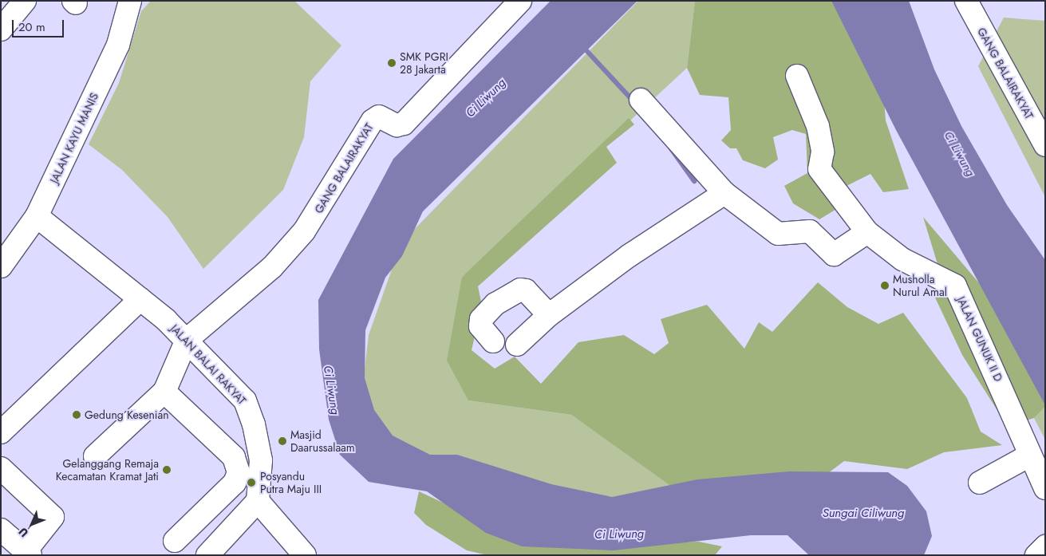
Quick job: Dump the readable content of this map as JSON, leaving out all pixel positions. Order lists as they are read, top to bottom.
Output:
{
  "streets": {
    "street": [
      "GANG BALAIRAKYAT",
      "JALAN KAYU MANIS",
      "JALAN GUNUK II D",
      "JALAN BALAI RAKYAT"
    ]
  },
  "crossings": [
    ["GANG BALAIRAKYAT", "JALAN BALAI RAKYAT"],
    ["JALAN KAYU MANIS", "JALAN BALAI RAKYAT"]
  ],
  "water": ["Ci Liwung", "Sungai Ciliwung"],
  "places": [
    "SMK PGRI 28 Jakarta",
    "Musholla Nurul Amal",
    "Gedung Kesenian",
    "Masjid Daarussalaam",
    "Gelanggang Remaja Kecamatan Kramat Jati",
    "Posyandu Putra Maju III"
  ],
  "scale_bar": "20 m",
  "north": "bottom left"
}
